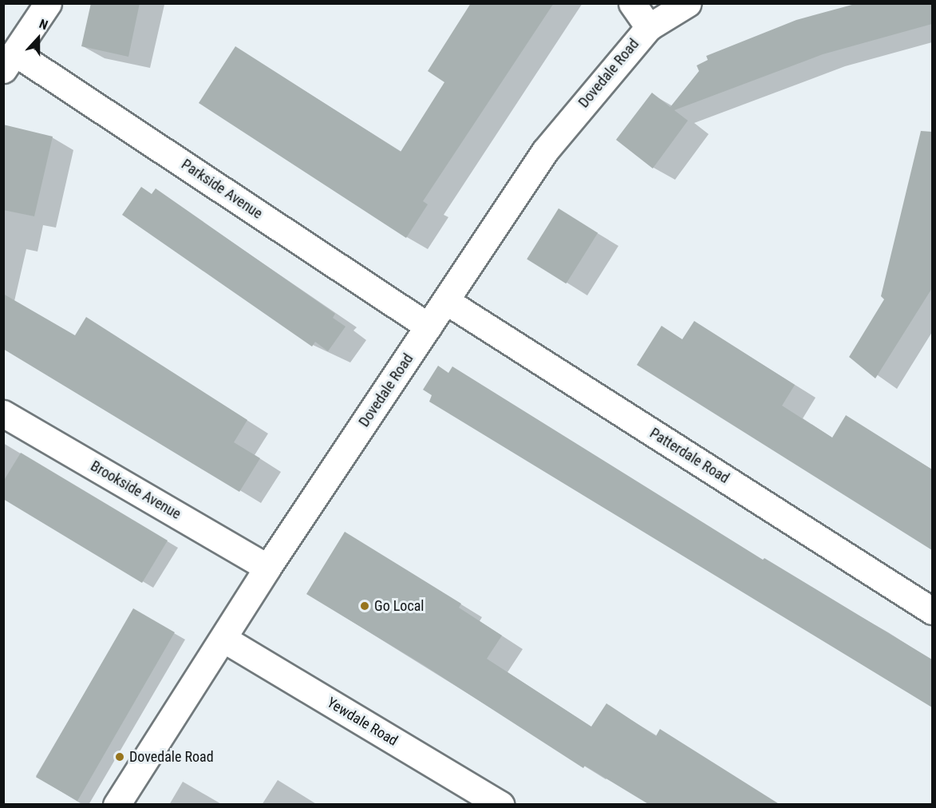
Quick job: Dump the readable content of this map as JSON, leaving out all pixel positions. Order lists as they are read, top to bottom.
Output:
{
  "streets": {
    "street": [
      "Dovedale Road",
      "Parkside Avenue",
      "Patterdale Road",
      "Brookside Avenue",
      "Yewdale Road"
    ]
  },
  "crossings": [
    ["Dovedale Road", "Parkside Avenue"],
    ["Dovedale Road", "Patterdale Road"],
    ["Dovedale Road", "Brookside Avenue"],
    ["Dovedale Road", "Yewdale Road"]
  ],
  "places": ["Go Local", "Dovedale Road"],
  "north": "top"
}
